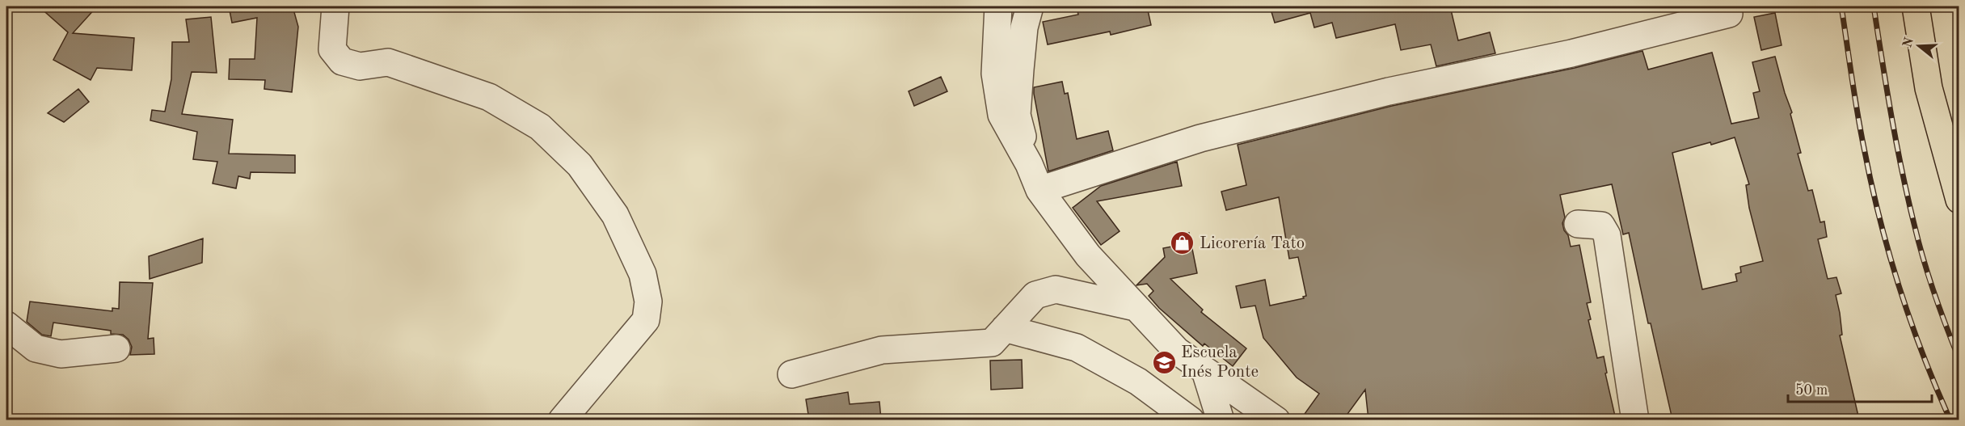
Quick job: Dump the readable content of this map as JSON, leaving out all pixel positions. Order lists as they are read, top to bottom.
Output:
{
  "places": {
    "shop": ["Licorería Tato"],
    "school or university": ["Escuela Inés Ponte"]
  },
  "scale_bar": "50 m",
  "north": "left"
}
